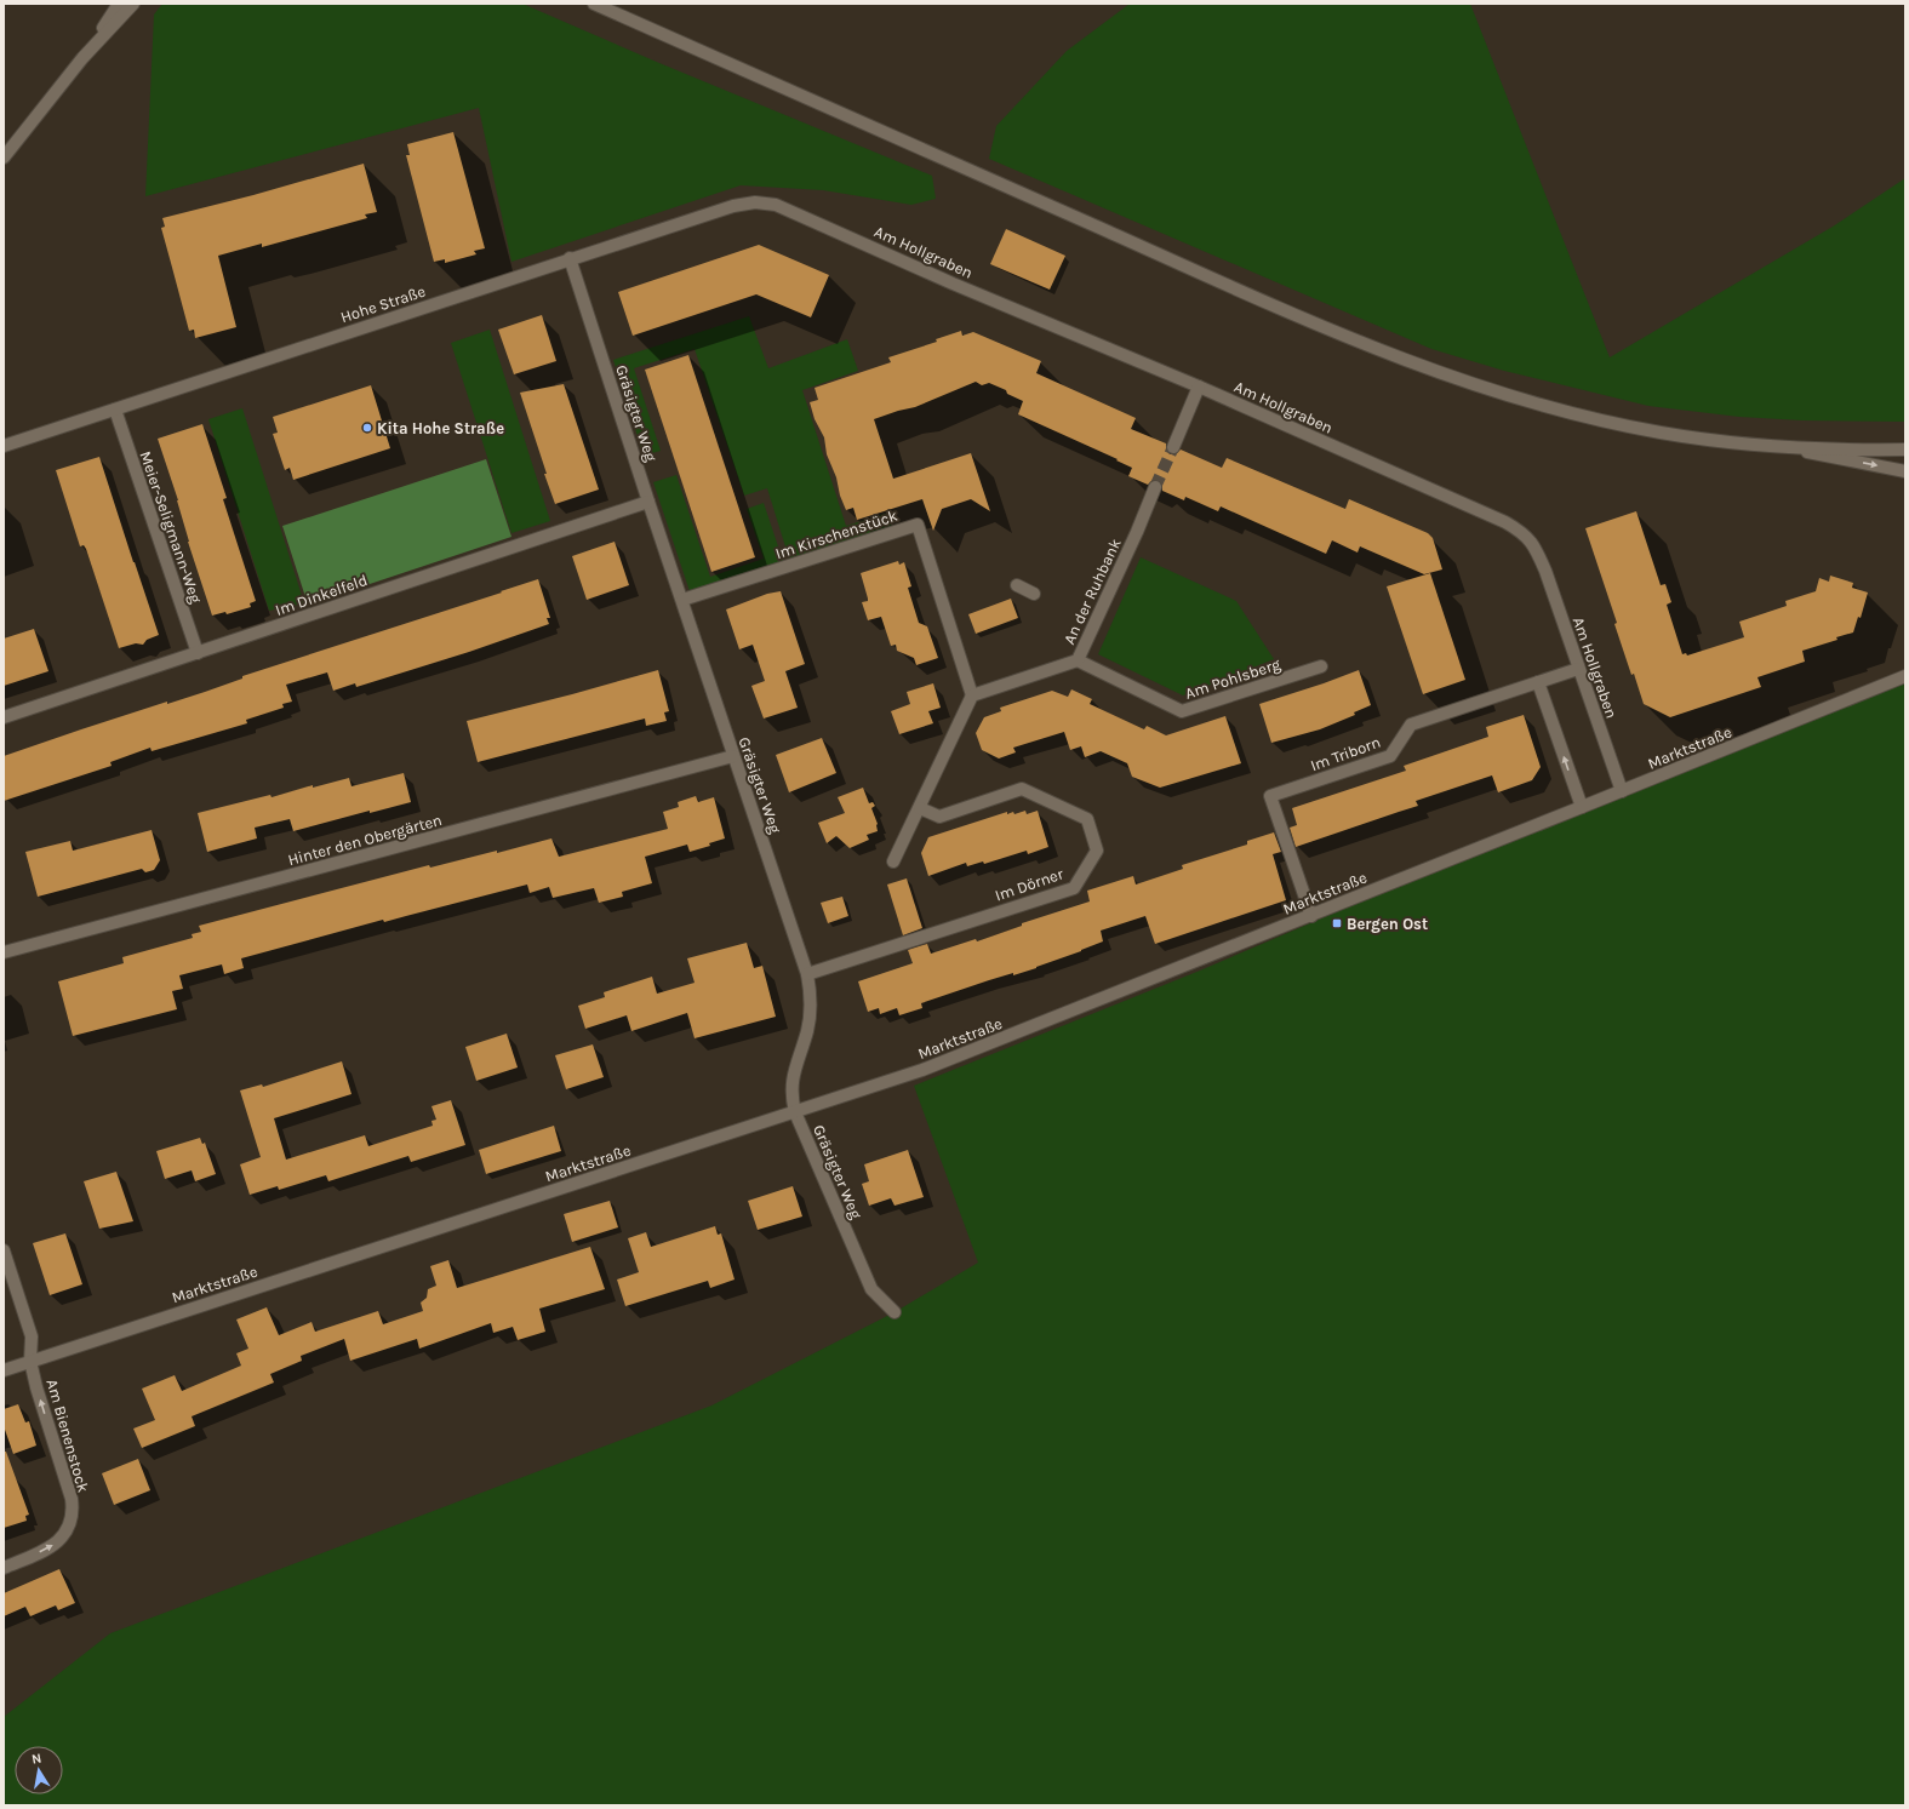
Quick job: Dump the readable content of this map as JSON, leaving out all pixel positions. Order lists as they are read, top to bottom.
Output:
{
  "streets": {
    "street": [
      "Am Hollgraben",
      "Hohe Straße",
      "Gräsigter Weg",
      "Meier-Seligmann-Weg",
      "Im Kirschenstück",
      "An der Ruhbank",
      "Im Dinkelfeld",
      "Am Pohlsberg",
      "Marktstraße",
      "Im Triborn",
      "Hinter den Obergärten",
      "Im Dörner",
      "Am Bienenstock"
    ]
  },
  "crossings": [
    ["Am Hollgraben", "Hohe Straße"],
    ["Am Hollgraben", "Marktstraße"],
    ["Am Hollgraben", "Im Triborn"],
    ["Hohe Straße", "Gräsigter Weg"],
    ["Hohe Straße", "Meier-Seligmann-Weg"],
    ["Gräsigter Weg", "Im Kirschenstück"],
    ["Gräsigter Weg", "Im Dinkelfeld"],
    ["Gräsigter Weg", "Marktstraße"],
    ["Gräsigter Weg", "Hinter den Obergärten"],
    ["Gräsigter Weg", "Im Dörner"],
    ["Meier-Seligmann-Weg", "Im Dinkelfeld"],
    ["Im Kirschenstück", "An der Ruhbank"],
    ["An der Ruhbank", "Am Pohlsberg"],
    ["Marktstraße", "Im Triborn"],
    ["Marktstraße", "Am Bienenstock"]
  ],
  "one_way": ["Am Bienenstock"],
  "places": {
    "other": ["Kita Hohe Straße"],
    "transit": ["Bergen Ost"]
  },
  "north": "top"
}
